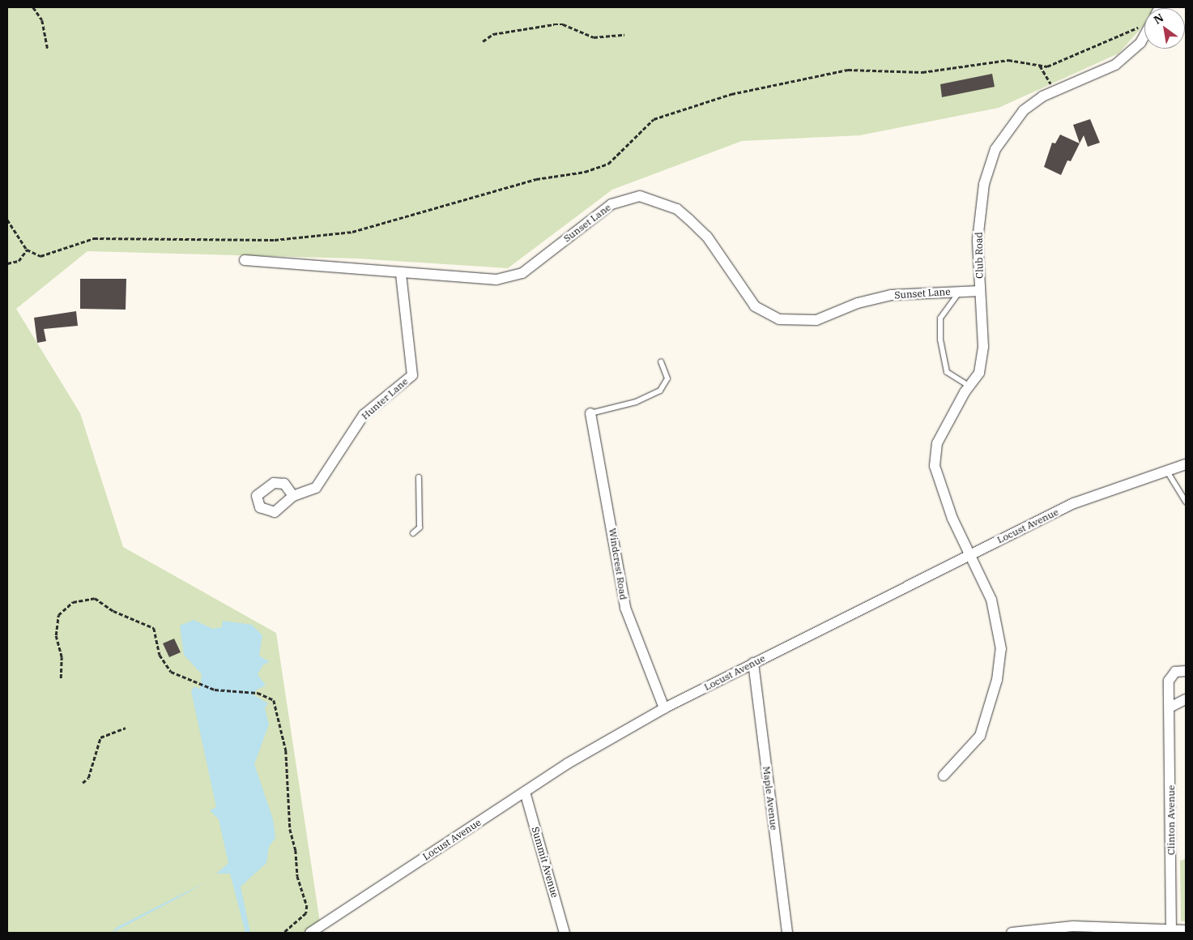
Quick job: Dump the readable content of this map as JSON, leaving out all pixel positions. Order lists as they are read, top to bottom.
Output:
{
  "streets": {
    "street": [
      "Sunset Lane",
      "Club Road",
      "Hunter Lane",
      "Locust Avenue",
      "Windcrest Road",
      "Maple Avenue",
      "Clinton Avenue",
      "Summit Avenue"
    ]
  },
  "crossings": [
    ["Sunset Lane", "Club Road"],
    ["Sunset Lane", "Hunter Lane"],
    ["Club Road", "Locust Avenue"],
    ["Locust Avenue", "Windcrest Road"],
    ["Locust Avenue", "Maple Avenue"],
    ["Locust Avenue", "Summit Avenue"]
  ],
  "north": "top left"
}
